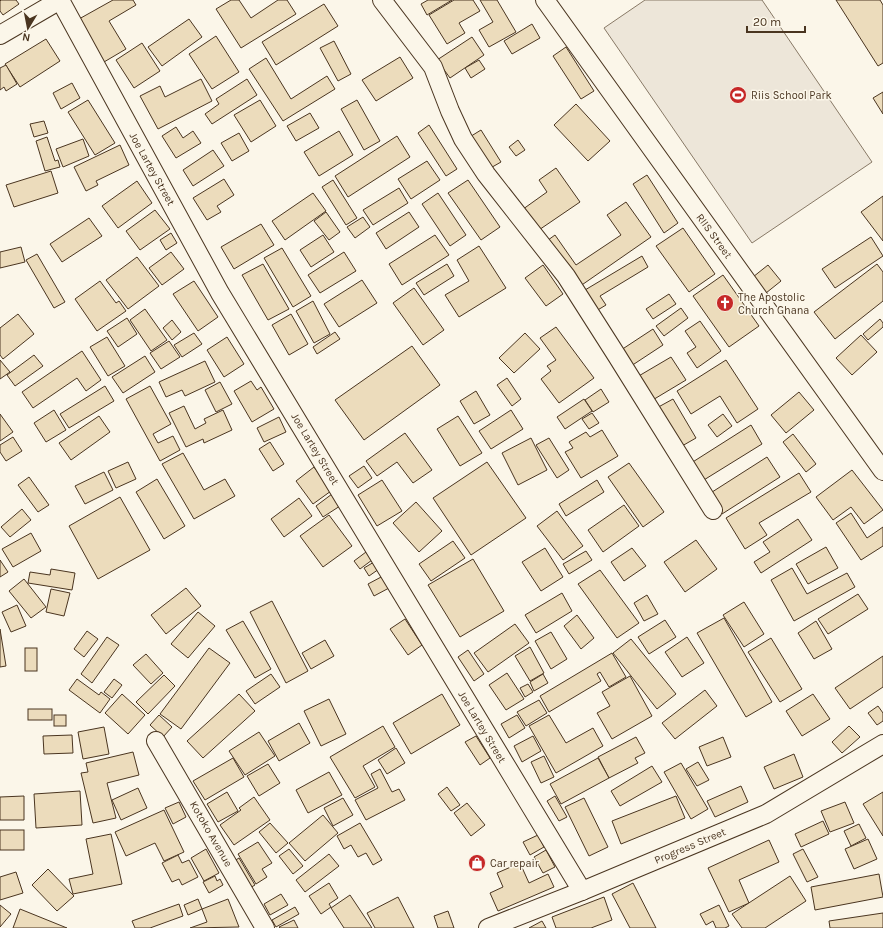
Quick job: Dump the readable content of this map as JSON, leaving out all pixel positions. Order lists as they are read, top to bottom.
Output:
{
  "streets": {
    "street": [
      "Joe Lartey Street",
      "RIIS Street",
      "Kotoko Avenue",
      "Progress Street"
    ]
  },
  "crossings": [
    ["Joe Lartey Street", "Progress Street"]
  ],
  "places": {
    "sports": ["Riis School Park"],
    "church": ["The Apostolic Church Ghana"],
    "shop": ["Car repair"]
  },
  "scale_bar": "20 m",
  "north": "bottom"
}
